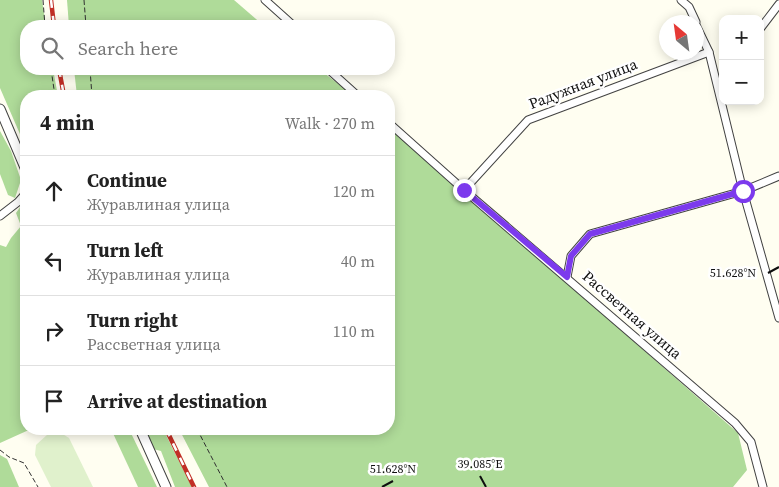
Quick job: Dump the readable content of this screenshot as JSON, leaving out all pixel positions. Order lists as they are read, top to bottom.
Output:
{
  "streets": {
    "street": ["Радужная улица", "Рассветная улица"]
  },
  "crossings": [
    ["Радужная улица", "Рассветная улица"]
  ],
  "north": "top left",
  "page": {
    "map_buttons": ["+", "−"],
    "search": "Search here",
    "heading": ["4 min", "Walk · 270 m"],
    "list": [
      ["Continue", "Журавлиная улица", "120 m"],
      ["Turn left", "Журавлиная улица", "40 m"],
      ["Turn right", "Рассветная улица", "110 m"],
      "Arrive at destination"
    ]
  },
  "coordinates": ["51.628°N", "39.085°E"]
}
